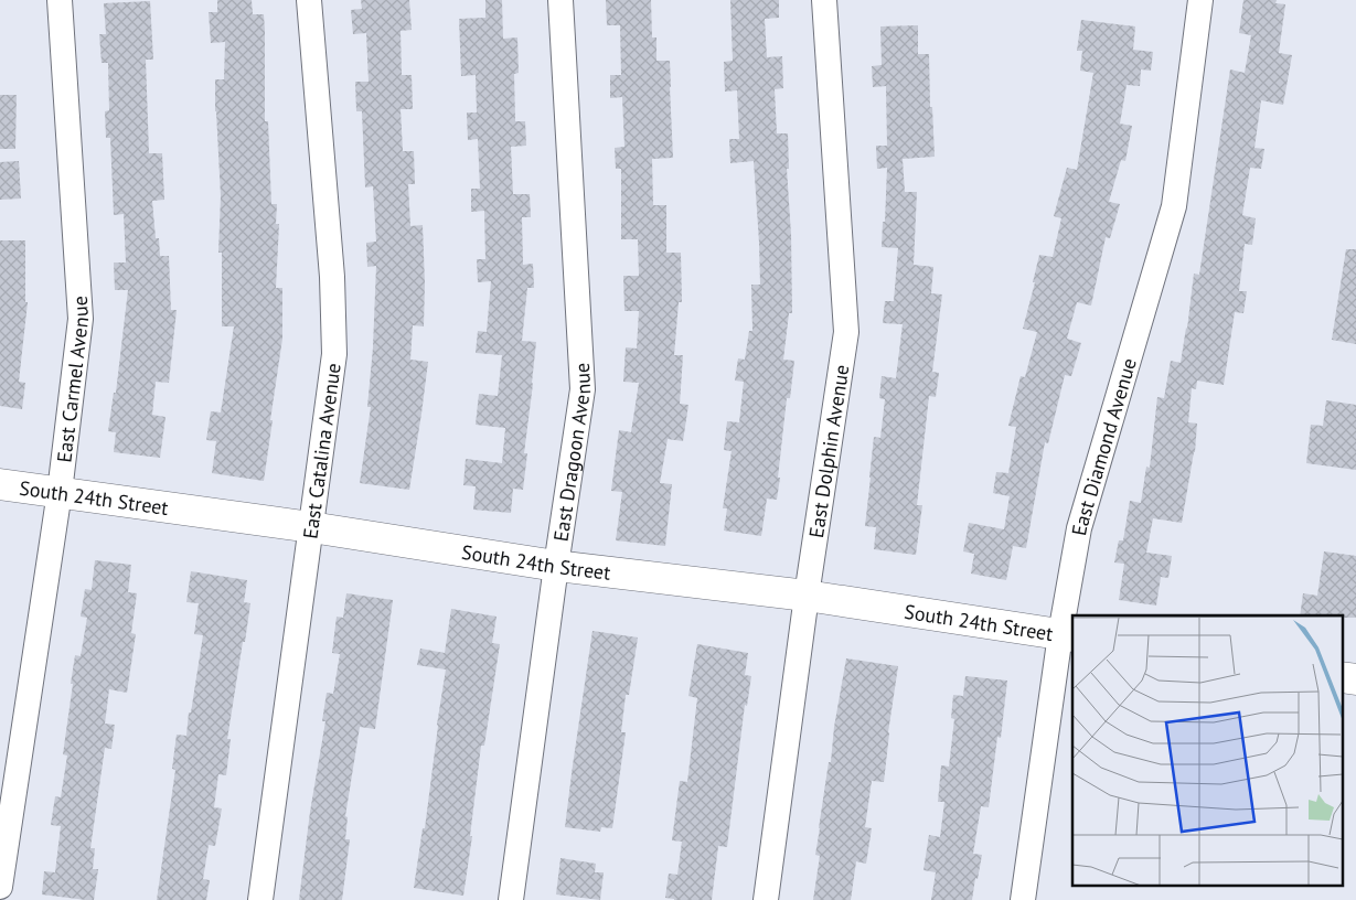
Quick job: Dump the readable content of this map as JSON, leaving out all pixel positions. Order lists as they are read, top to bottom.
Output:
{
  "streets": {
    "street": [
      "East Carmel Avenue",
      "East Diamond Avenue",
      "East Catalina Avenue",
      "East Dragoon Avenue",
      "East Dolphin Avenue",
      "South 24th Street"
    ]
  },
  "crossings": [
    ["East Carmel Avenue", "South 24th Street"],
    ["East Diamond Avenue", "South 24th Street"],
    ["East Catalina Avenue", "South 24th Street"],
    ["East Dragoon Avenue", "South 24th Street"],
    ["East Dolphin Avenue", "South 24th Street"]
  ]
}
